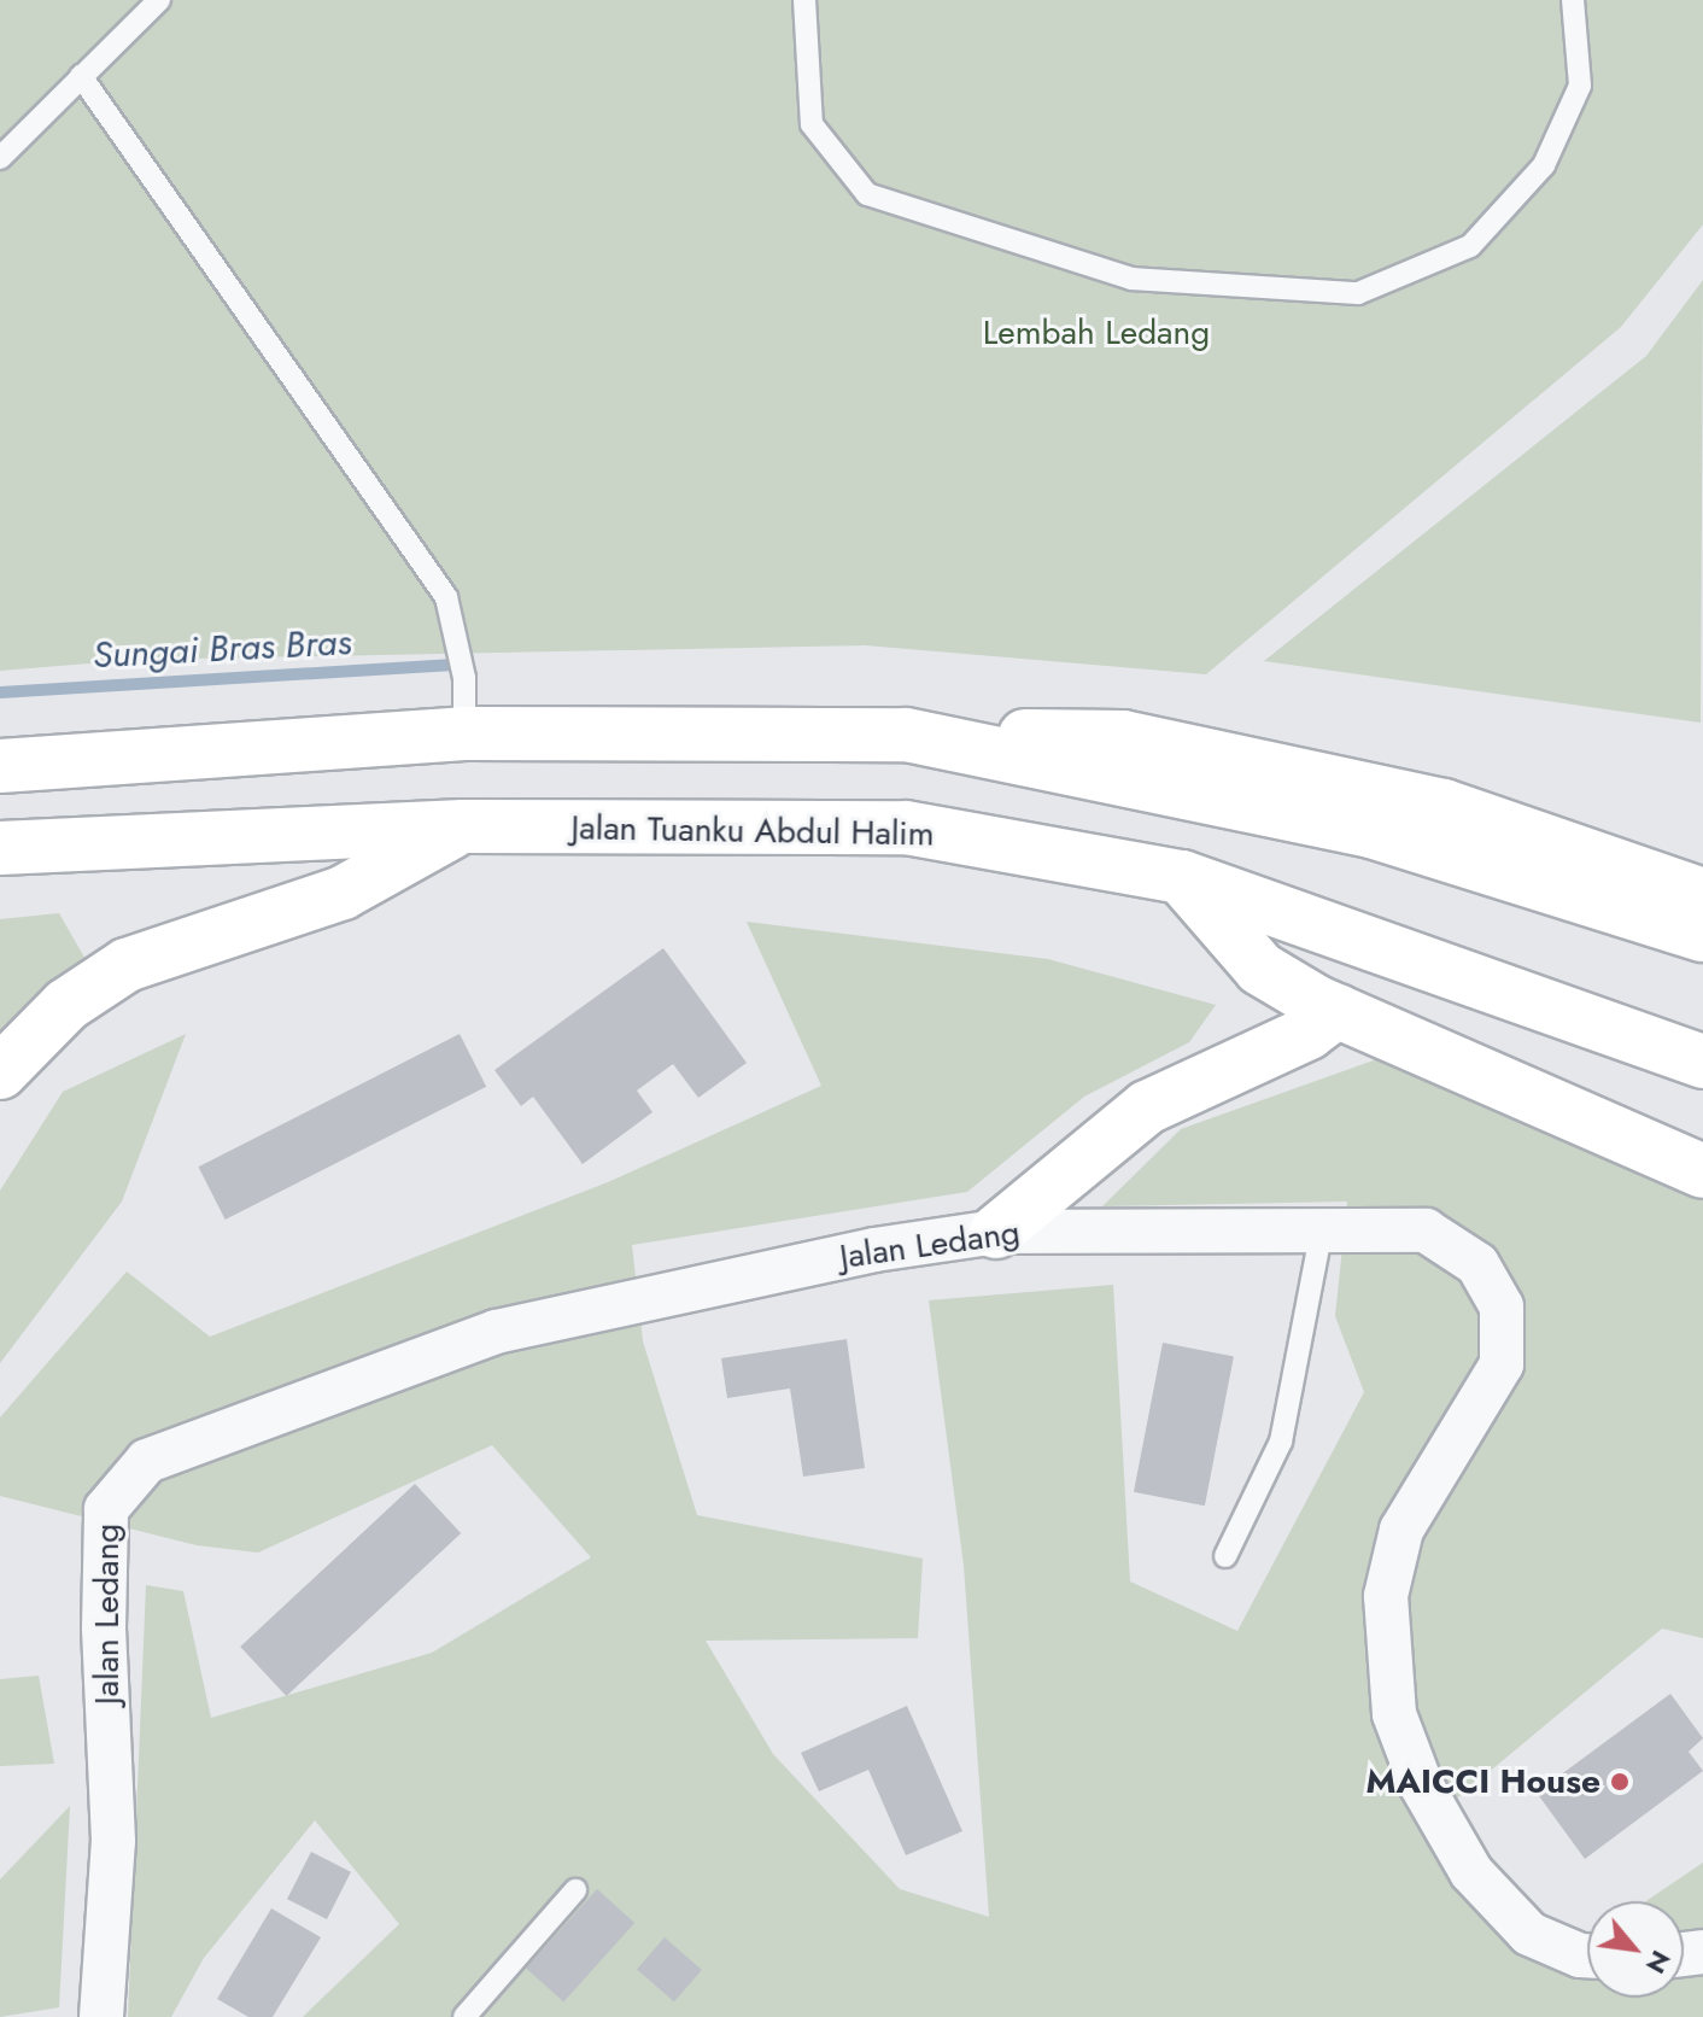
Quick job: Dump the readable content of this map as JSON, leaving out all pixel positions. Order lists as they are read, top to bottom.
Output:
{
  "streets": {
    "main road": ["Jalan Tuanku Abdul Halim"],
    "street": ["Jalan Ledang"]
  },
  "water": ["Sungai Bras Bras"],
  "parks": ["Lembah Ledang"],
  "places": ["MAICCI House"],
  "north": "bottom right"
}
